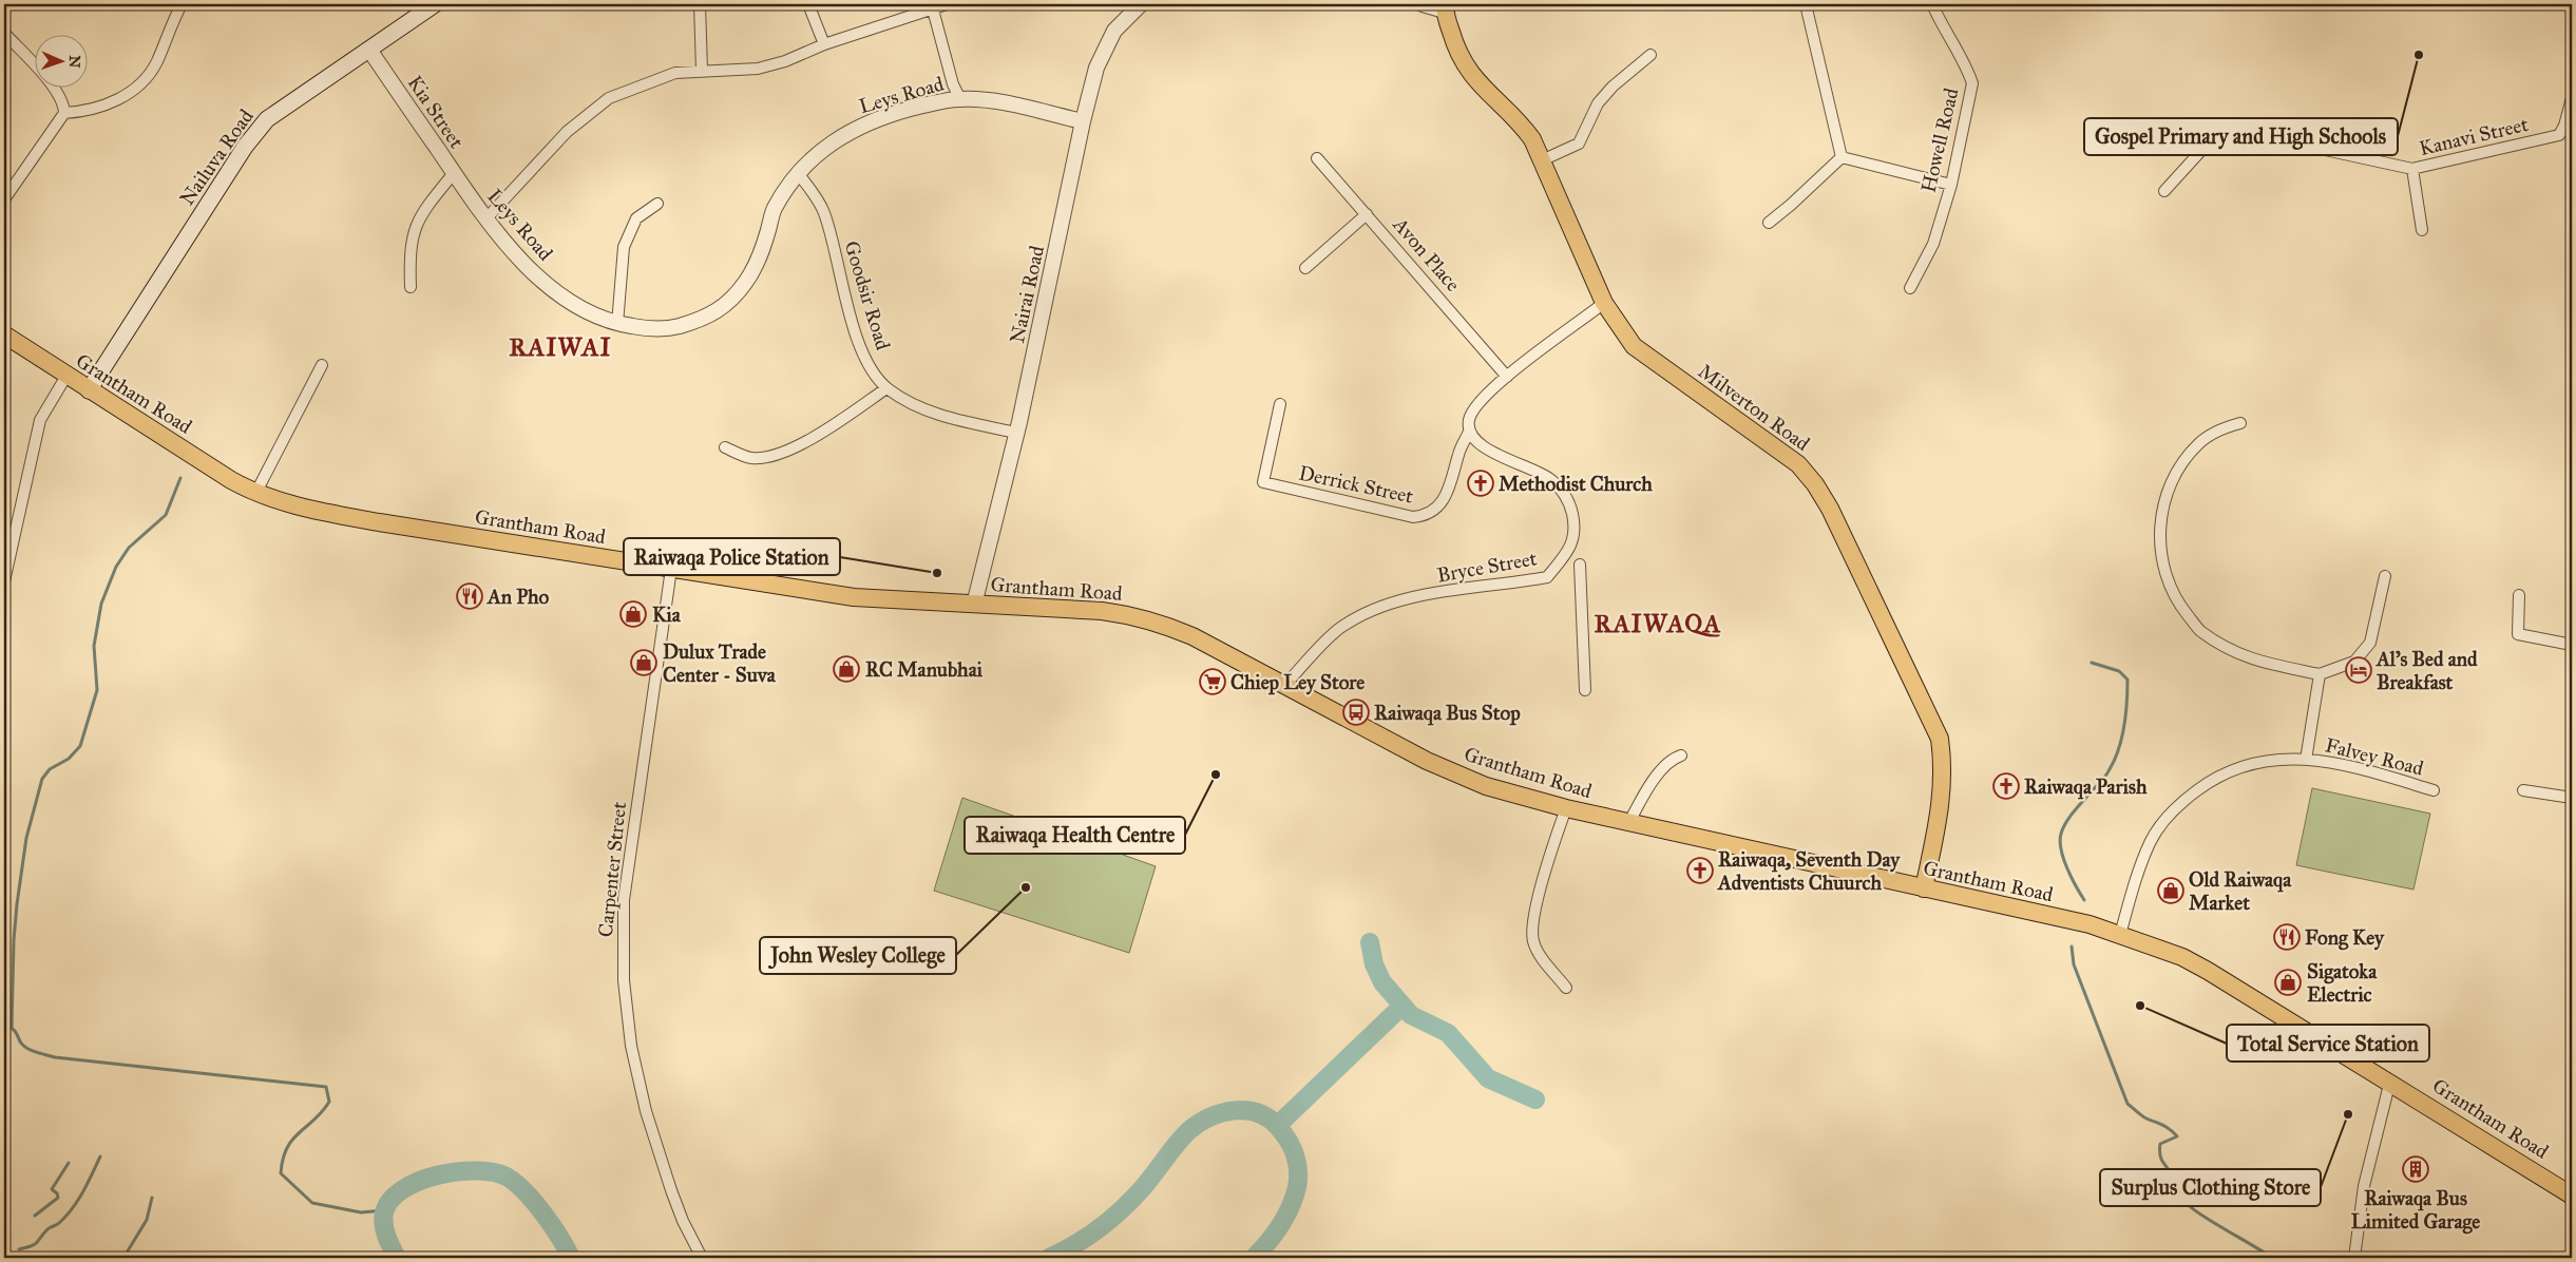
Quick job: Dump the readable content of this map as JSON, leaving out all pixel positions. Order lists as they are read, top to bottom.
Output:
{
  "streets": {
    "main road": ["Nailuva Road", "Grantham Road", "Milverton Road"],
    "street": [
      "Leys Road",
      "Kia Street",
      "Kanavi Street",
      "Howell Road",
      "Avon Place",
      "Nairai Road",
      "Goodsir Road",
      "Derrick Street",
      "Bryce Street",
      "Falvey Road",
      "Carpenter Street"
    ]
  },
  "crossings": [
    ["Leys Road", "Kia Street"],
    ["Leys Road", "Nairai Road"],
    ["Leys Road", "Goodsir Road"],
    ["Kia Street", "Nailuva Road"],
    ["Nailuva Road", "Grantham Road"],
    ["Nairai Road", "Goodsir Road"],
    ["Nairai Road", "Grantham Road"],
    ["Grantham Road", "Milverton Road"],
    ["Grantham Road", "Bryce Street"],
    ["Grantham Road", "Falvey Road"],
    ["Grantham Road", "Carpenter Street"],
    ["Derrick Street", "Bryce Street"]
  ],
  "districts": ["RAIWAI", "RAIWAQA"],
  "places": {
    "other": [
      "Gospel Primary and High Schools",
      "Raiwaqa Police Station",
      "Raiwaqa Health Centre",
      "John Wesley College",
      "Total Service Station",
      "Surplus Clothing Store"
    ],
    "church": ["Methodist Church", "Raiwaqa Parish", "Raiwaqa, Seventh Day Adventists Chuurch"],
    "restaurant": ["An Pho", "Fong Key"],
    "shop": [
      "Kia",
      "Dulux Trade Center - Suva",
      "RC Manubhai",
      "Old Raiwaqa Market",
      "Sigatoka Electric"
    ],
    "hotel": ["Al's Bed and Breakfast"],
    "supermarket": ["Chiep Ley Store"],
    "bus stop": ["Raiwaqa Bus Stop"],
    "building": ["Raiwaqa Bus Limited Garage"]
  },
  "north": "right"
}
